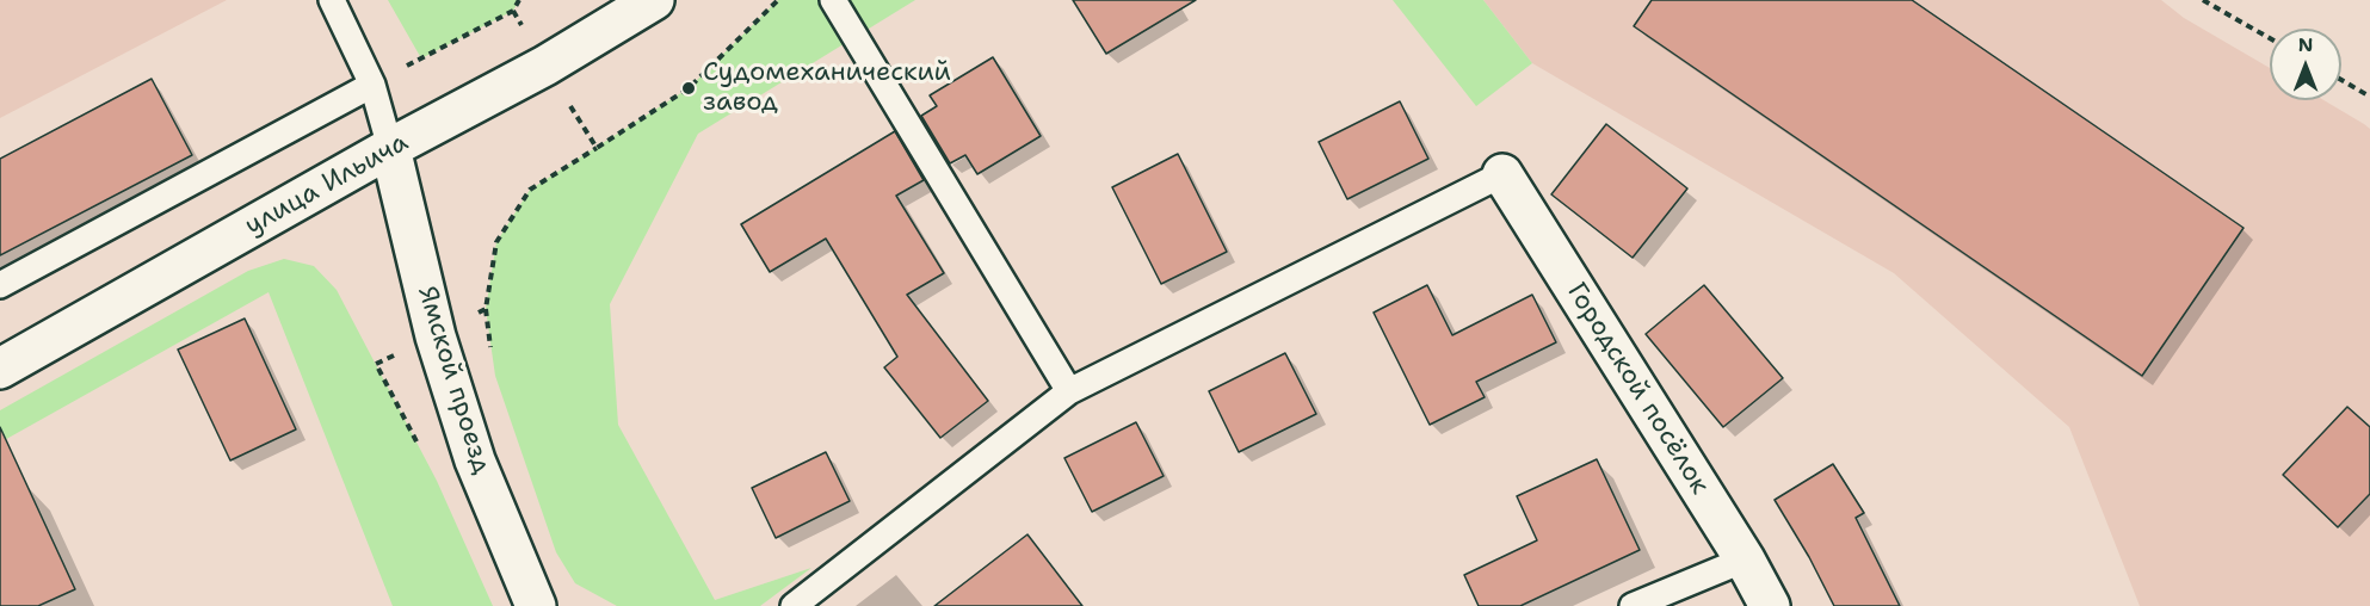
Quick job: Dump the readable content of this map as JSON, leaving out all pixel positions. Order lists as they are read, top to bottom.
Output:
{
  "streets": {
    "street": ["улица Ильича", "Ямской проезд", "Городской посёлок"]
  },
  "crossings": [
    ["улица Ильича", "Ямской проезд"]
  ],
  "places": ["Судомеханический завод"],
  "north": "top"
}
